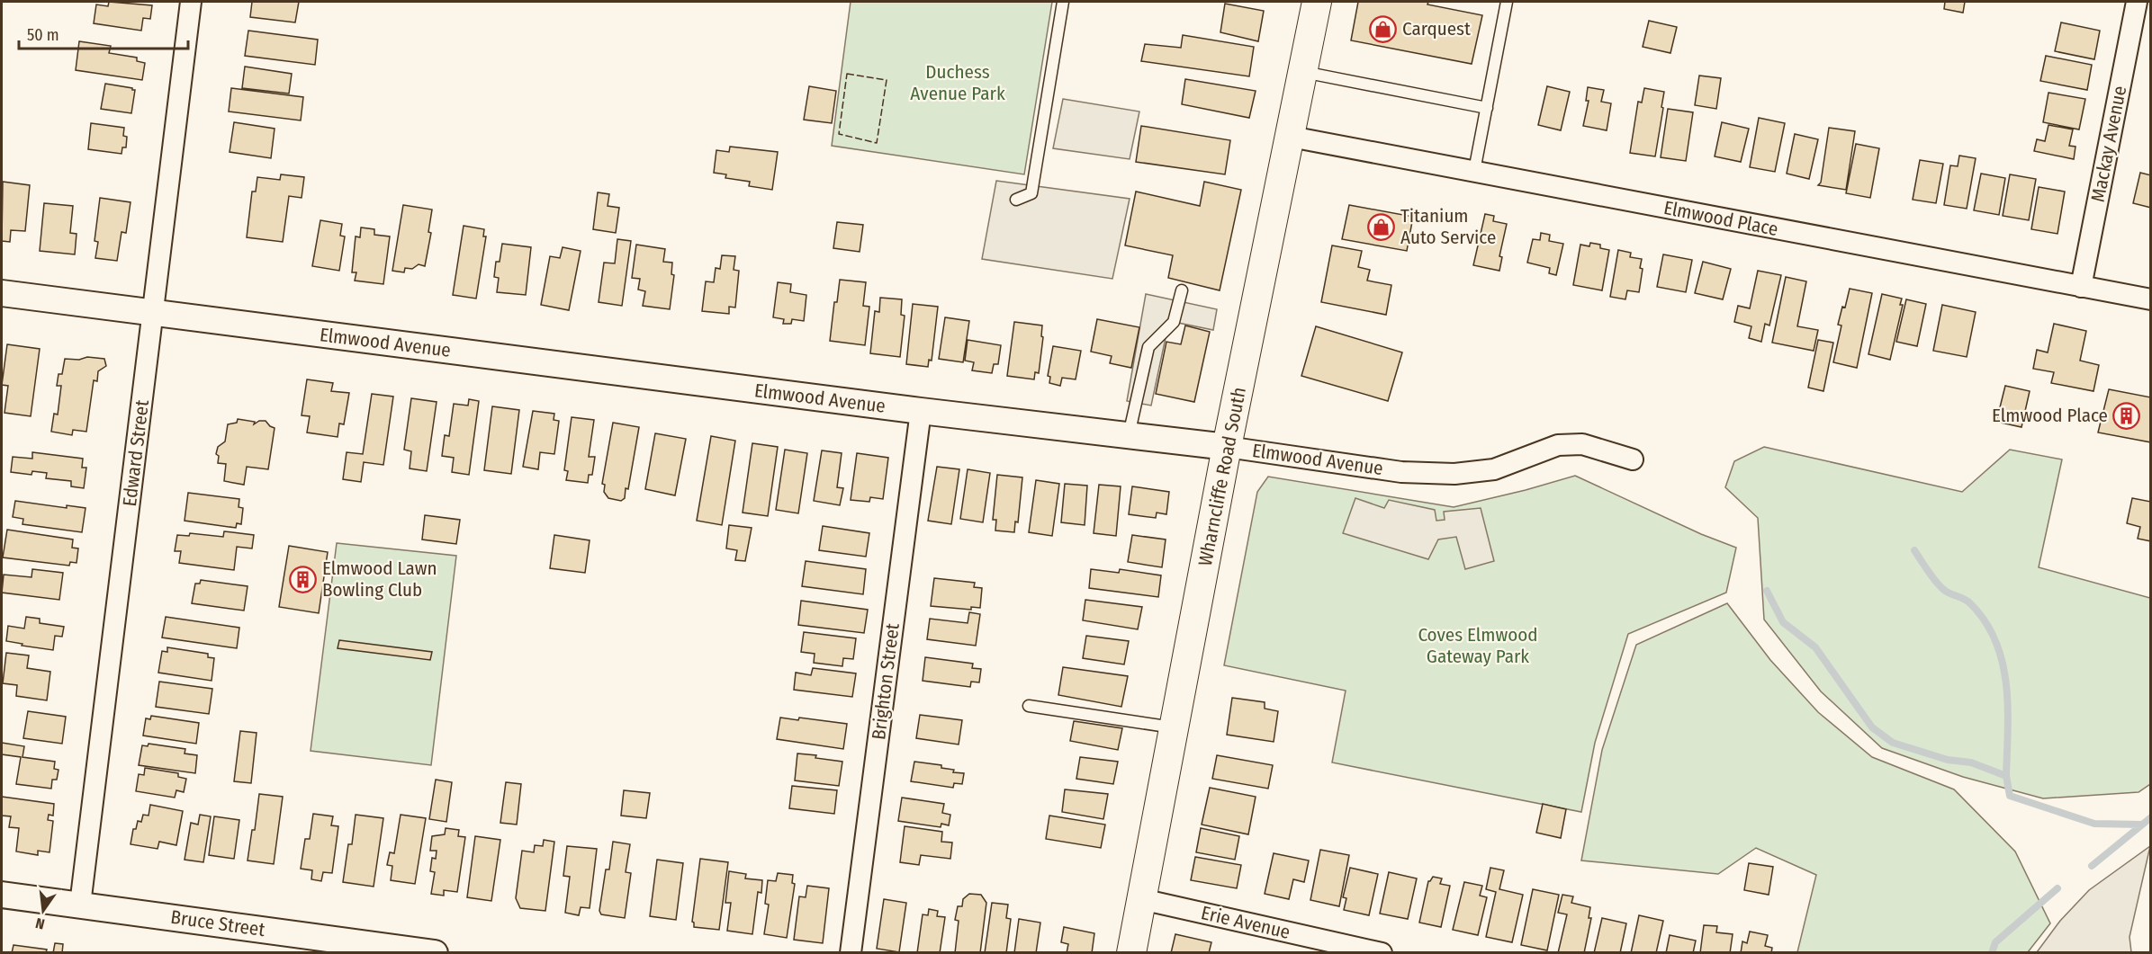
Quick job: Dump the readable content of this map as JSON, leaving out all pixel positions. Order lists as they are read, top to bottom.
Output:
{
  "streets": {
    "main road": ["Wharncliffe Road South"],
    "street": [
      "Mackay Avenue",
      "Elmwood Place",
      "Elmwood Avenue",
      "Edward Street",
      "Brighton Street",
      "Erie Avenue",
      "Bruce Street"
    ]
  },
  "crossings": [
    ["Mackay Avenue", "Elmwood Place"],
    ["Elmwood Place", "Wharncliffe Road South"],
    ["Elmwood Avenue", "Edward Street"],
    ["Elmwood Avenue", "Wharncliffe Road South"],
    ["Elmwood Avenue", "Brighton Street"],
    ["Edward Street", "Bruce Street"],
    ["Wharncliffe Road South", "Erie Avenue"]
  ],
  "parks": ["Duchess Avenue Park", "Coves Elmwood Gateway Park"],
  "places": {
    "shop": ["Carquest", "Titanium Auto Service"],
    "building": ["Elmwood Place", "Elmwood Lawn Bowling Club"]
  },
  "scale_bar": "50 m",
  "north": "bottom"
}
